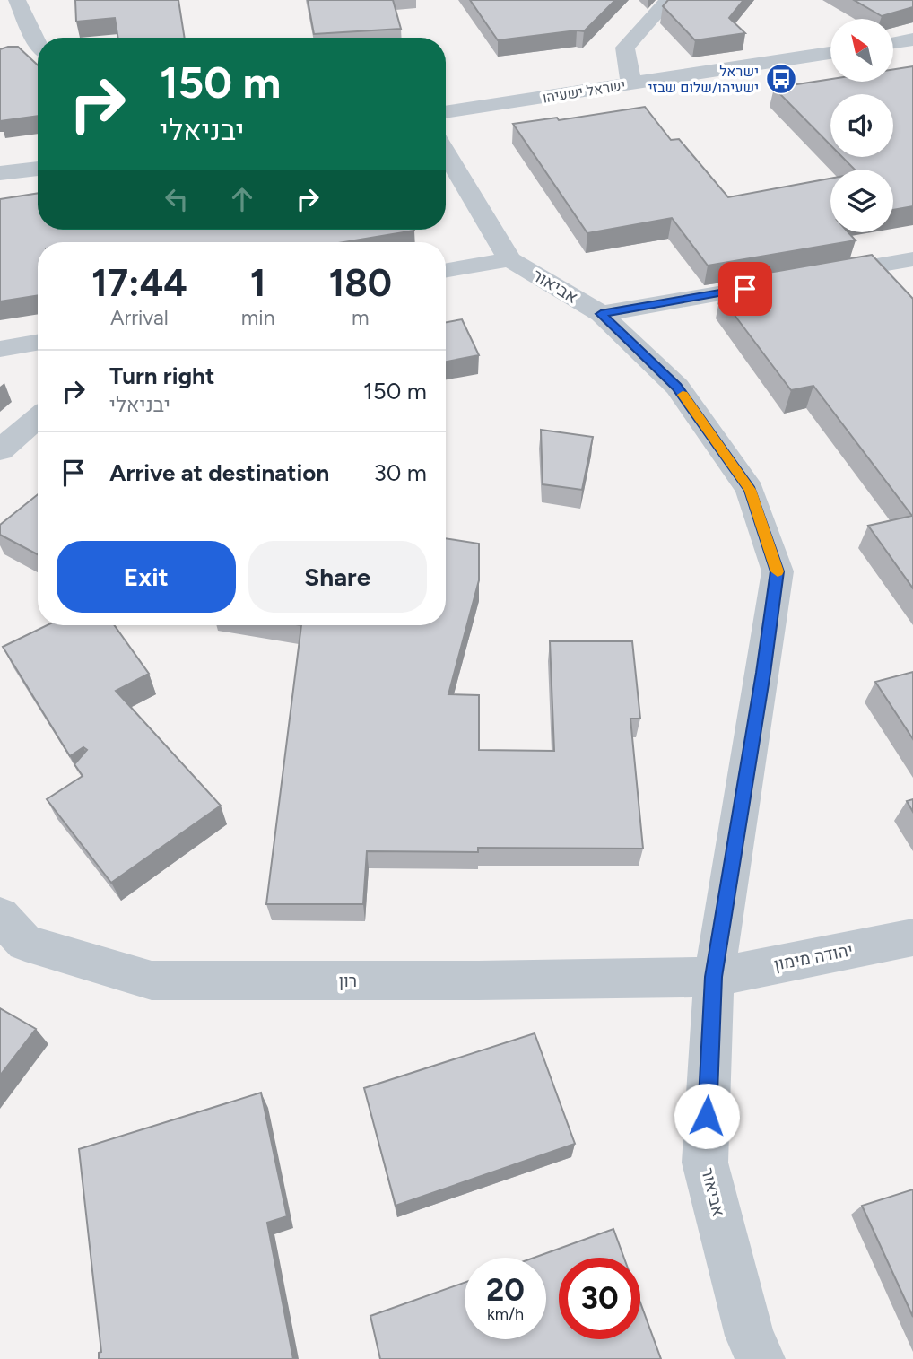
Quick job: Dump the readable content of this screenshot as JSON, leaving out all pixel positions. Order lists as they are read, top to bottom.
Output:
{
  "streets": {
    "street": [
      "ישראל ישעיהו",
      "אביאור",
      "יהודה מימון",
      "רון"
    ]
  },
  "crossings": [
    ["אביאור", "יהודה מימון"],
    ["אביאור", "רון"],
    ["יהודה מימון", "רון"]
  ],
  "places": {
    "bus stop": ["ישראל ישעיהו/שלום שבזי"]
  },
  "north": "top left",
  "page": {
    "turn": ["150 m", "יבניאלי"],
    "eta": [
      "17:44",
      "Arrival",
      "1",
      "min",
      "180",
      "m"
    ],
    "list": [
      {
        "name": "Turn right",
        "note": "יבניאלי",
        "value": "150 m"
      },
      {
        "name": "Arrive at destination",
        "value": "30 m"
      }
    ],
    "buttons": ["Exit", "Share"],
    "speed": "20 km/h",
    "limit": "30"
  }
}
